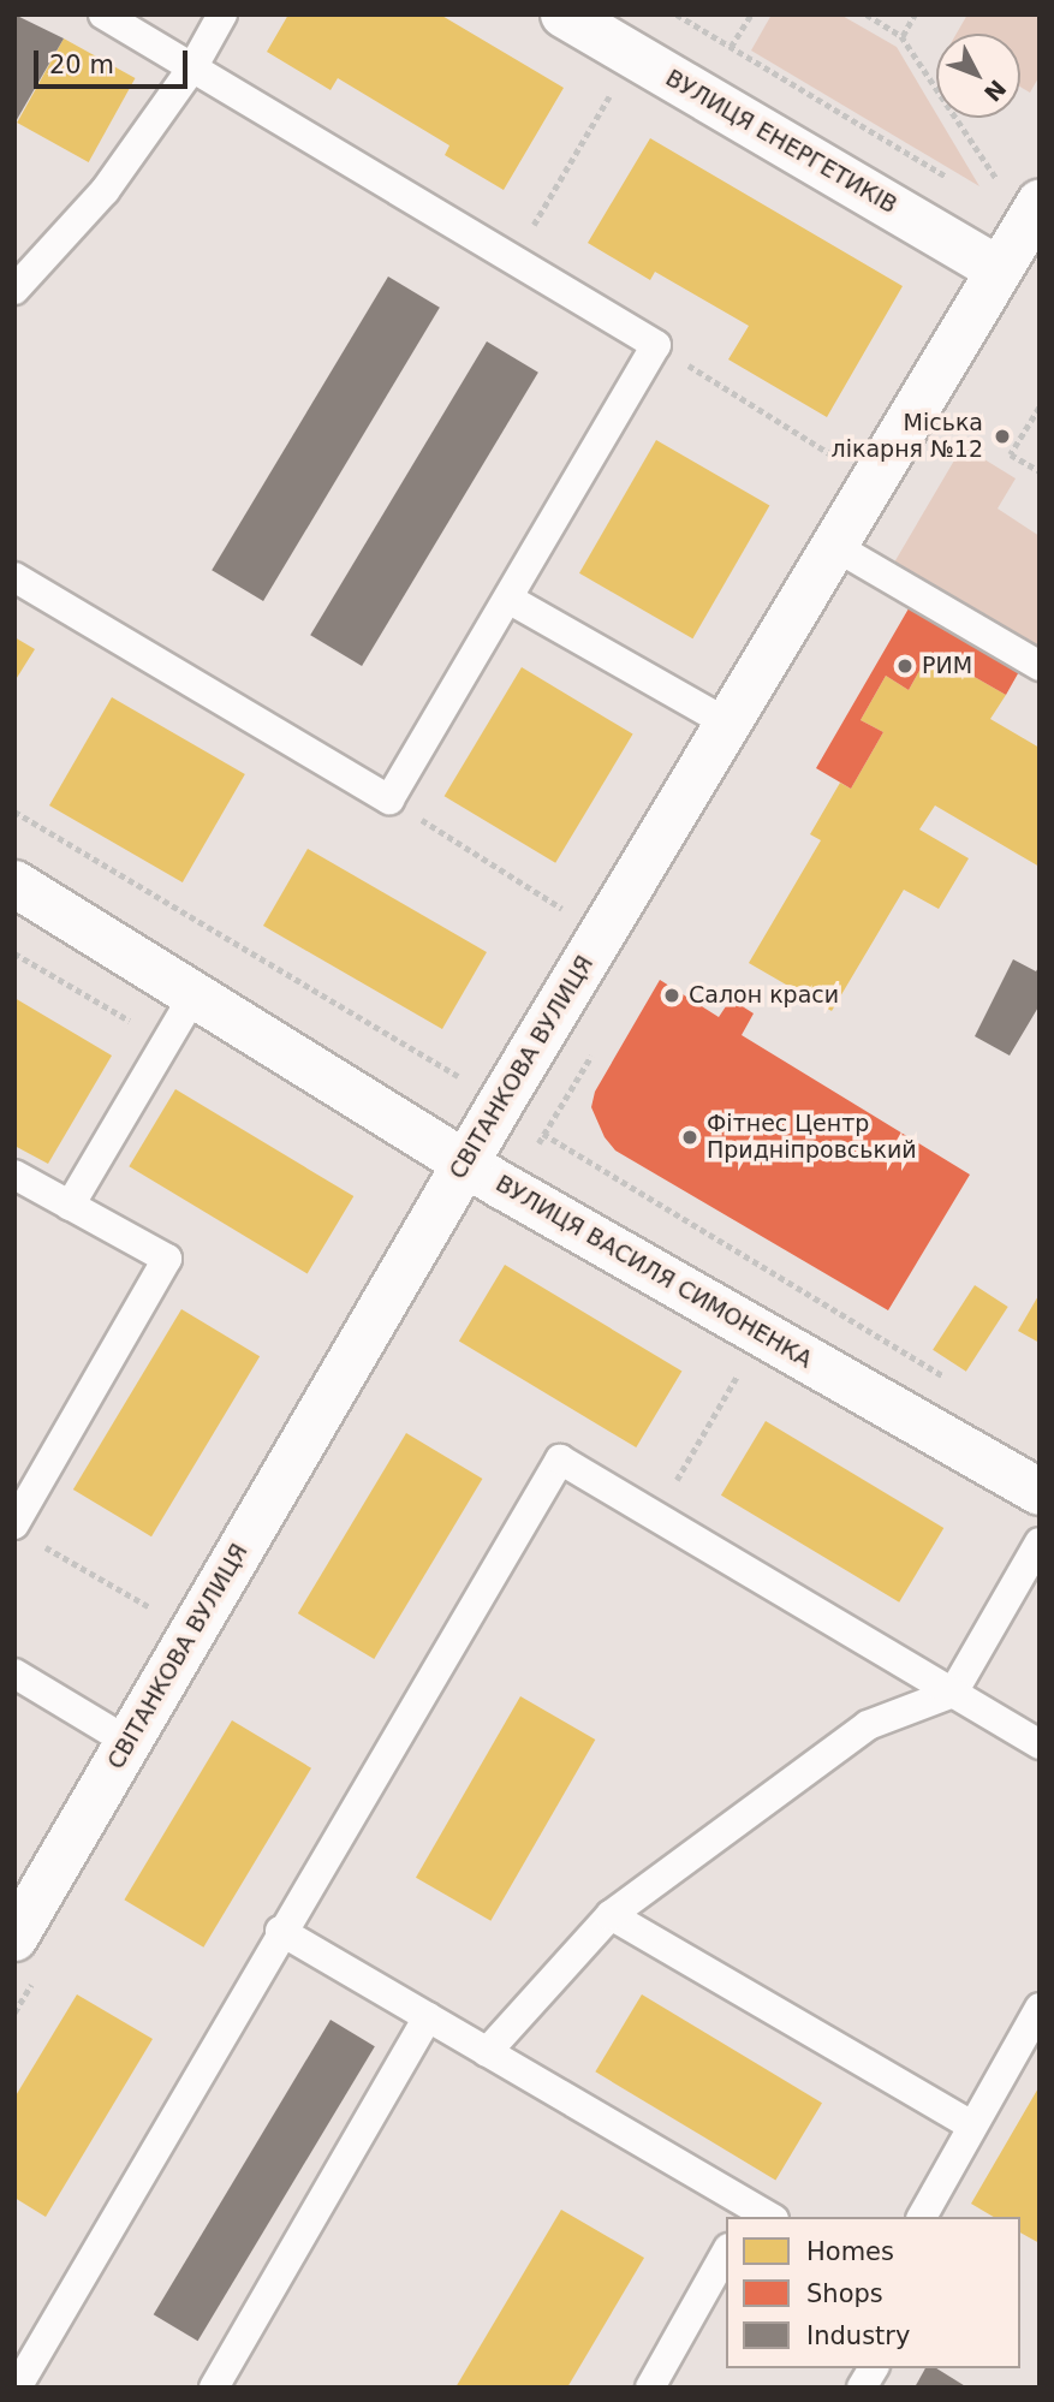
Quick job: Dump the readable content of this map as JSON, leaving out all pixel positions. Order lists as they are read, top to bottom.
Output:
{
  "streets": {
    "street": ["ВУЛИЦЯ ЕНЕРГЕТИКІВ", "СВІТАНКОВА ВУЛИЦЯ", "ВУЛИЦЯ ВАСИЛЯ СИМОНЕНКА"]
  },
  "crossings": [
    ["ВУЛИЦЯ ЕНЕРГЕТИКІВ", "СВІТАНКОВА ВУЛИЦЯ"],
    ["СВІТАНКОВА ВУЛИЦЯ", "ВУЛИЦЯ ВАСИЛЯ СИМОНЕНКА"]
  ],
  "places": [
    "Міська лікарня №12",
    "РИМ",
    "Салон краси",
    "Фітнес Центр Придніпровський"
  ],
  "legend": ["Homes", "Shops", "Industry"],
  "scale_bar": "20 m",
  "north": "bottom right"
}
